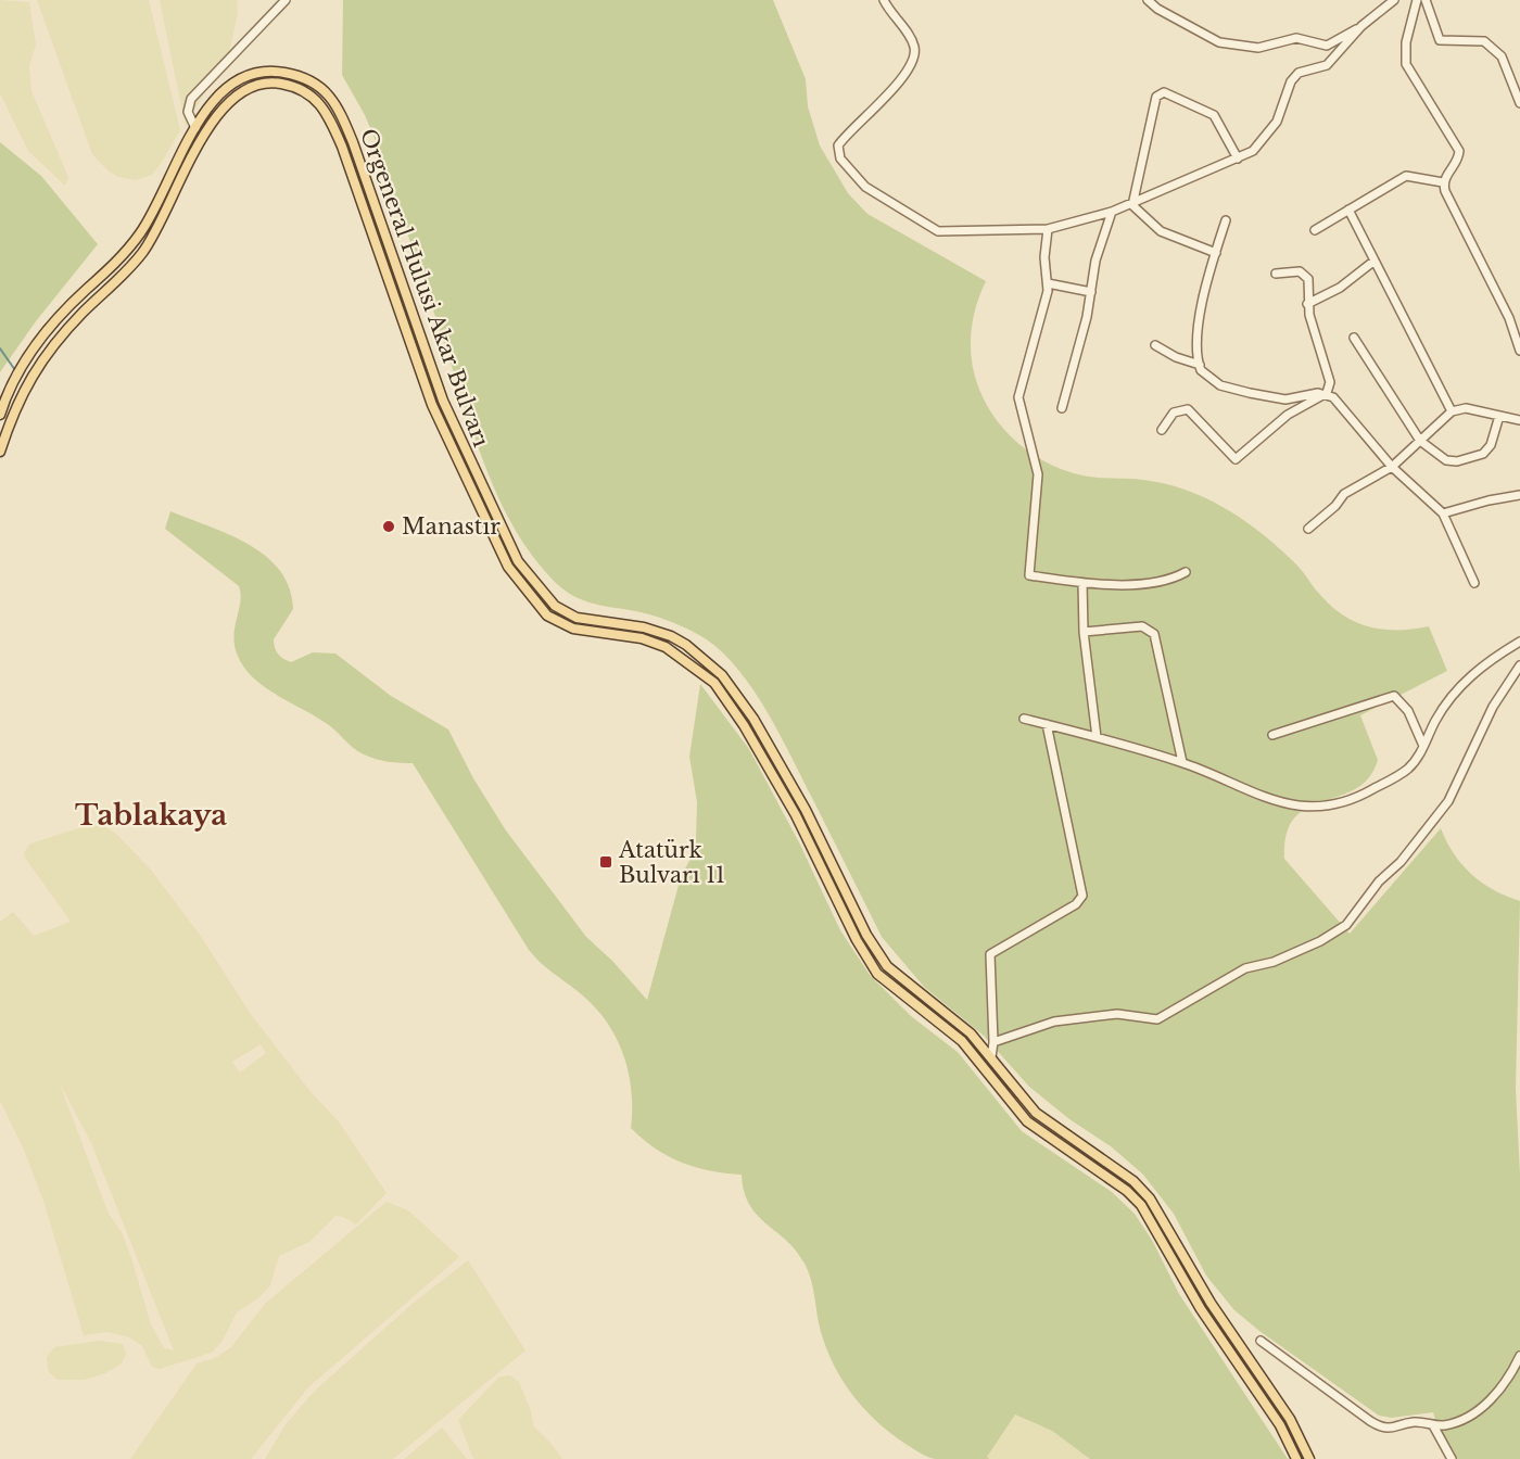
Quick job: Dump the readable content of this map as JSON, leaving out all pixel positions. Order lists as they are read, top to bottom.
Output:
{
  "streets": {
    "main road": ["Orgeneral Hulusi Akar Bulvarı"]
  },
  "districts": ["Tablakaya"],
  "places": {
    "other": ["Manastır"],
    "transit": ["Atatürk Bulvarı 11"]
  }
}
